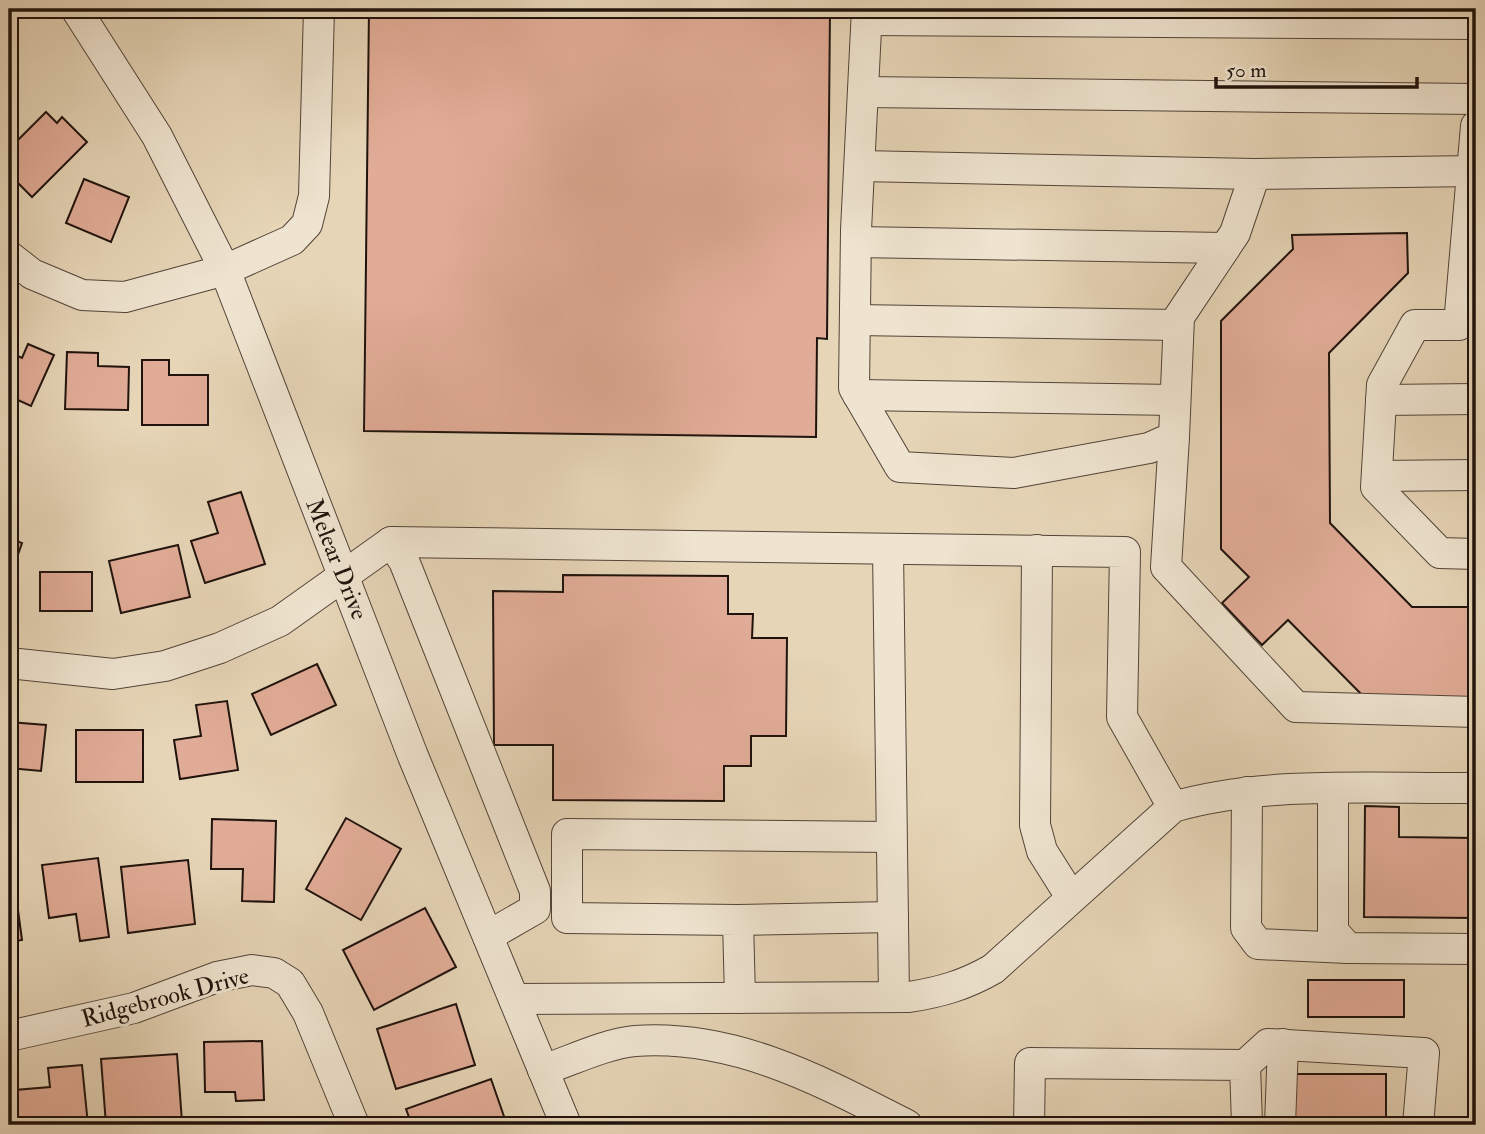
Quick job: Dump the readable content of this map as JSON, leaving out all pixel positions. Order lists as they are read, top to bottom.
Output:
{
  "streets": {
    "street": ["Melear Drive", "Ridgebrook Drive"]
  },
  "scale_bar": "50 m"
}
